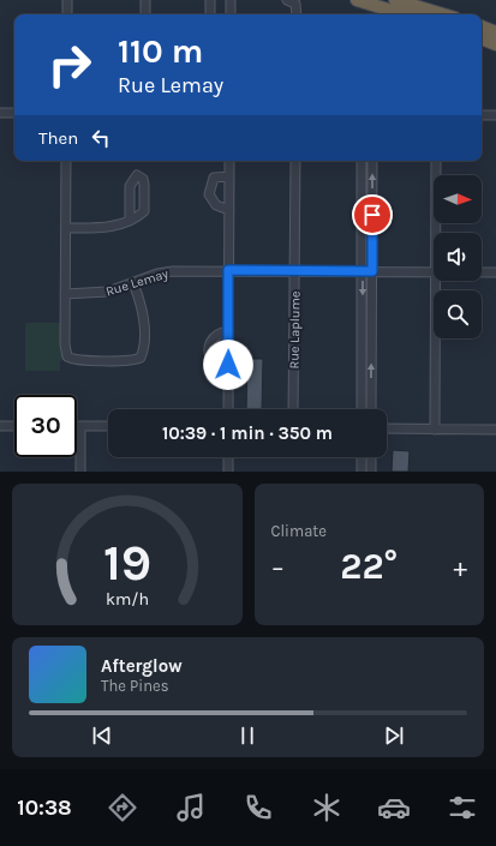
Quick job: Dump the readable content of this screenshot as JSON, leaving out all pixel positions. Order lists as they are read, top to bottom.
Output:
{
  "streets": {
    "street": ["Rue Lemay", "Rue Laplume"]
  },
  "crossings": [
    ["Rue Lemay", "Rue Laplume"]
  ],
  "north": "right",
  "page": {
    "turn": ["110 m", "Rue Lemay"],
    "then": "Then",
    "limit": "30",
    "trip": "10:39 · 1 min · 350 m",
    "tile": "Climate",
    "heat": ["−", "22°", "+"],
    "song": ["Afterglow", "The Pines"],
    "tabs": "10:38",
    "gauge": ["19", "km/h"]
  }
}
